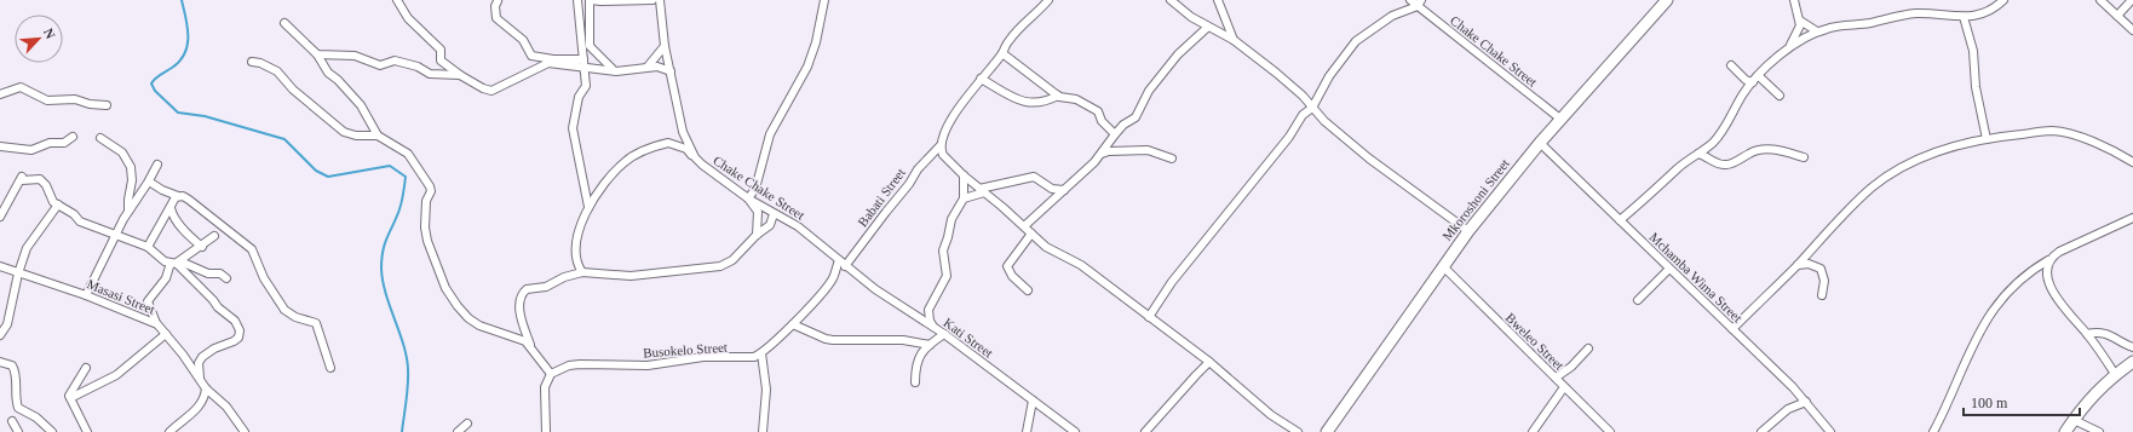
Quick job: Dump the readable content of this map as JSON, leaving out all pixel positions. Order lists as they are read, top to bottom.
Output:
{
  "streets": {
    "street": [
      "Chake Chake Street",
      "Babati Street",
      "Mkoroshoni Street",
      "Mchamba Wima Street",
      "Masasi Street",
      "Kati Street",
      "Bweleo Street",
      "Busokelo Street"
    ]
  },
  "crossings": [
    ["Chake Chake Street", "Babati Street"],
    ["Chake Chake Street", "Mkoroshoni Street"],
    ["Chake Chake Street", "Kati Street"],
    ["Babati Street", "Kati Street"],
    ["Mkoroshoni Street", "Mchamba Wima Street"],
    ["Mkoroshoni Street", "Bweleo Street"]
  ],
  "scale_bar": "100 m",
  "north": "top right"
}
